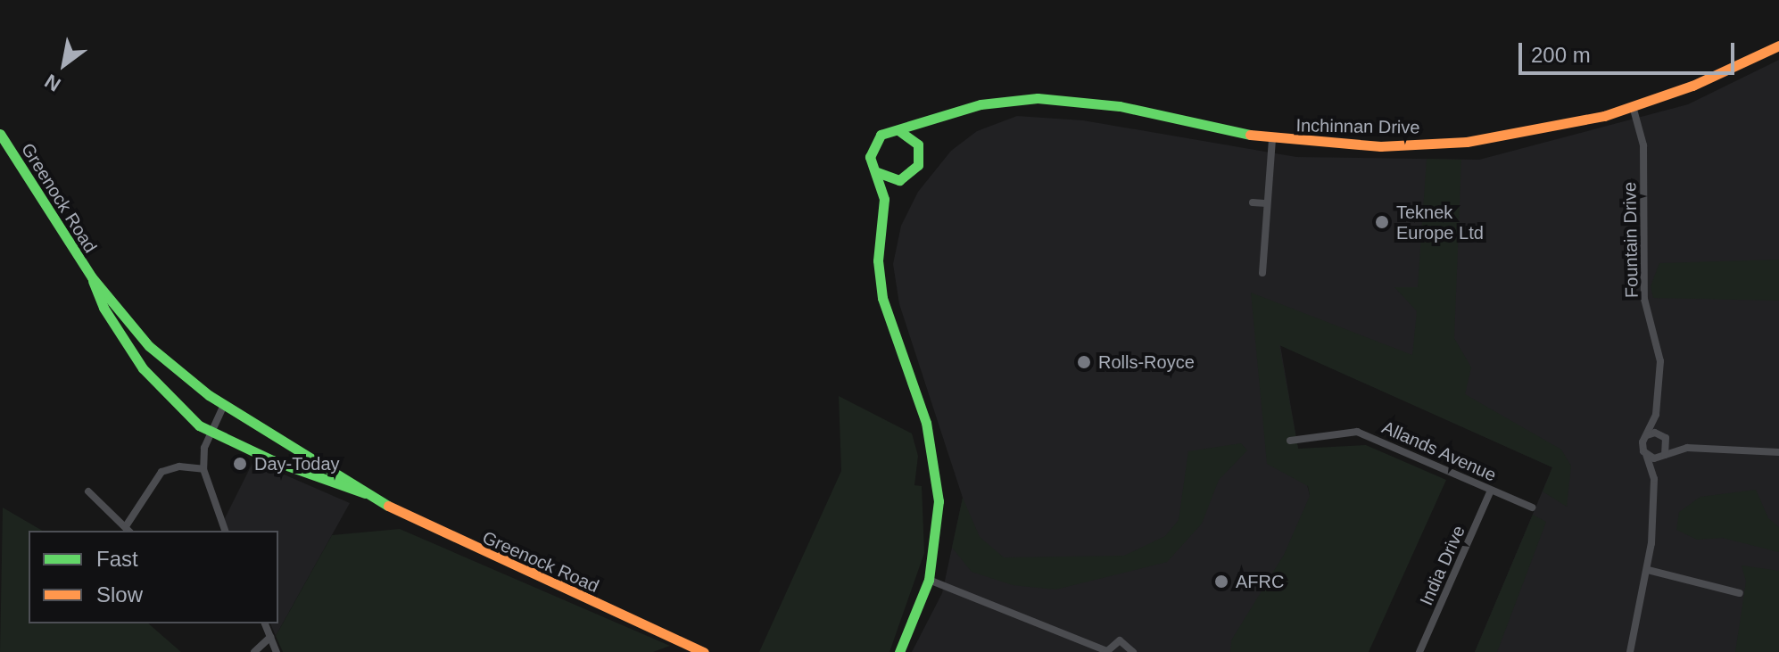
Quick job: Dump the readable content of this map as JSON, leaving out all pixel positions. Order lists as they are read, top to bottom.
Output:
{
  "streets": {
    "street": [
      "Inchinnan Drive",
      "Greenock Road",
      "Fountain Drive",
      "Allands Avenue",
      "India Drive"
    ]
  },
  "crossings": [
    ["Inchinnan Drive", "Fountain Drive"],
    ["Allands Avenue", "India Drive"]
  ],
  "places": [
    "Teknek Europe Ltd",
    "Rolls-Royce",
    "Day-Today",
    "AFRC"
  ],
  "legend": ["Fast", "Slow"],
  "scale_bar": "200 m",
  "north": "bottom left"
}
